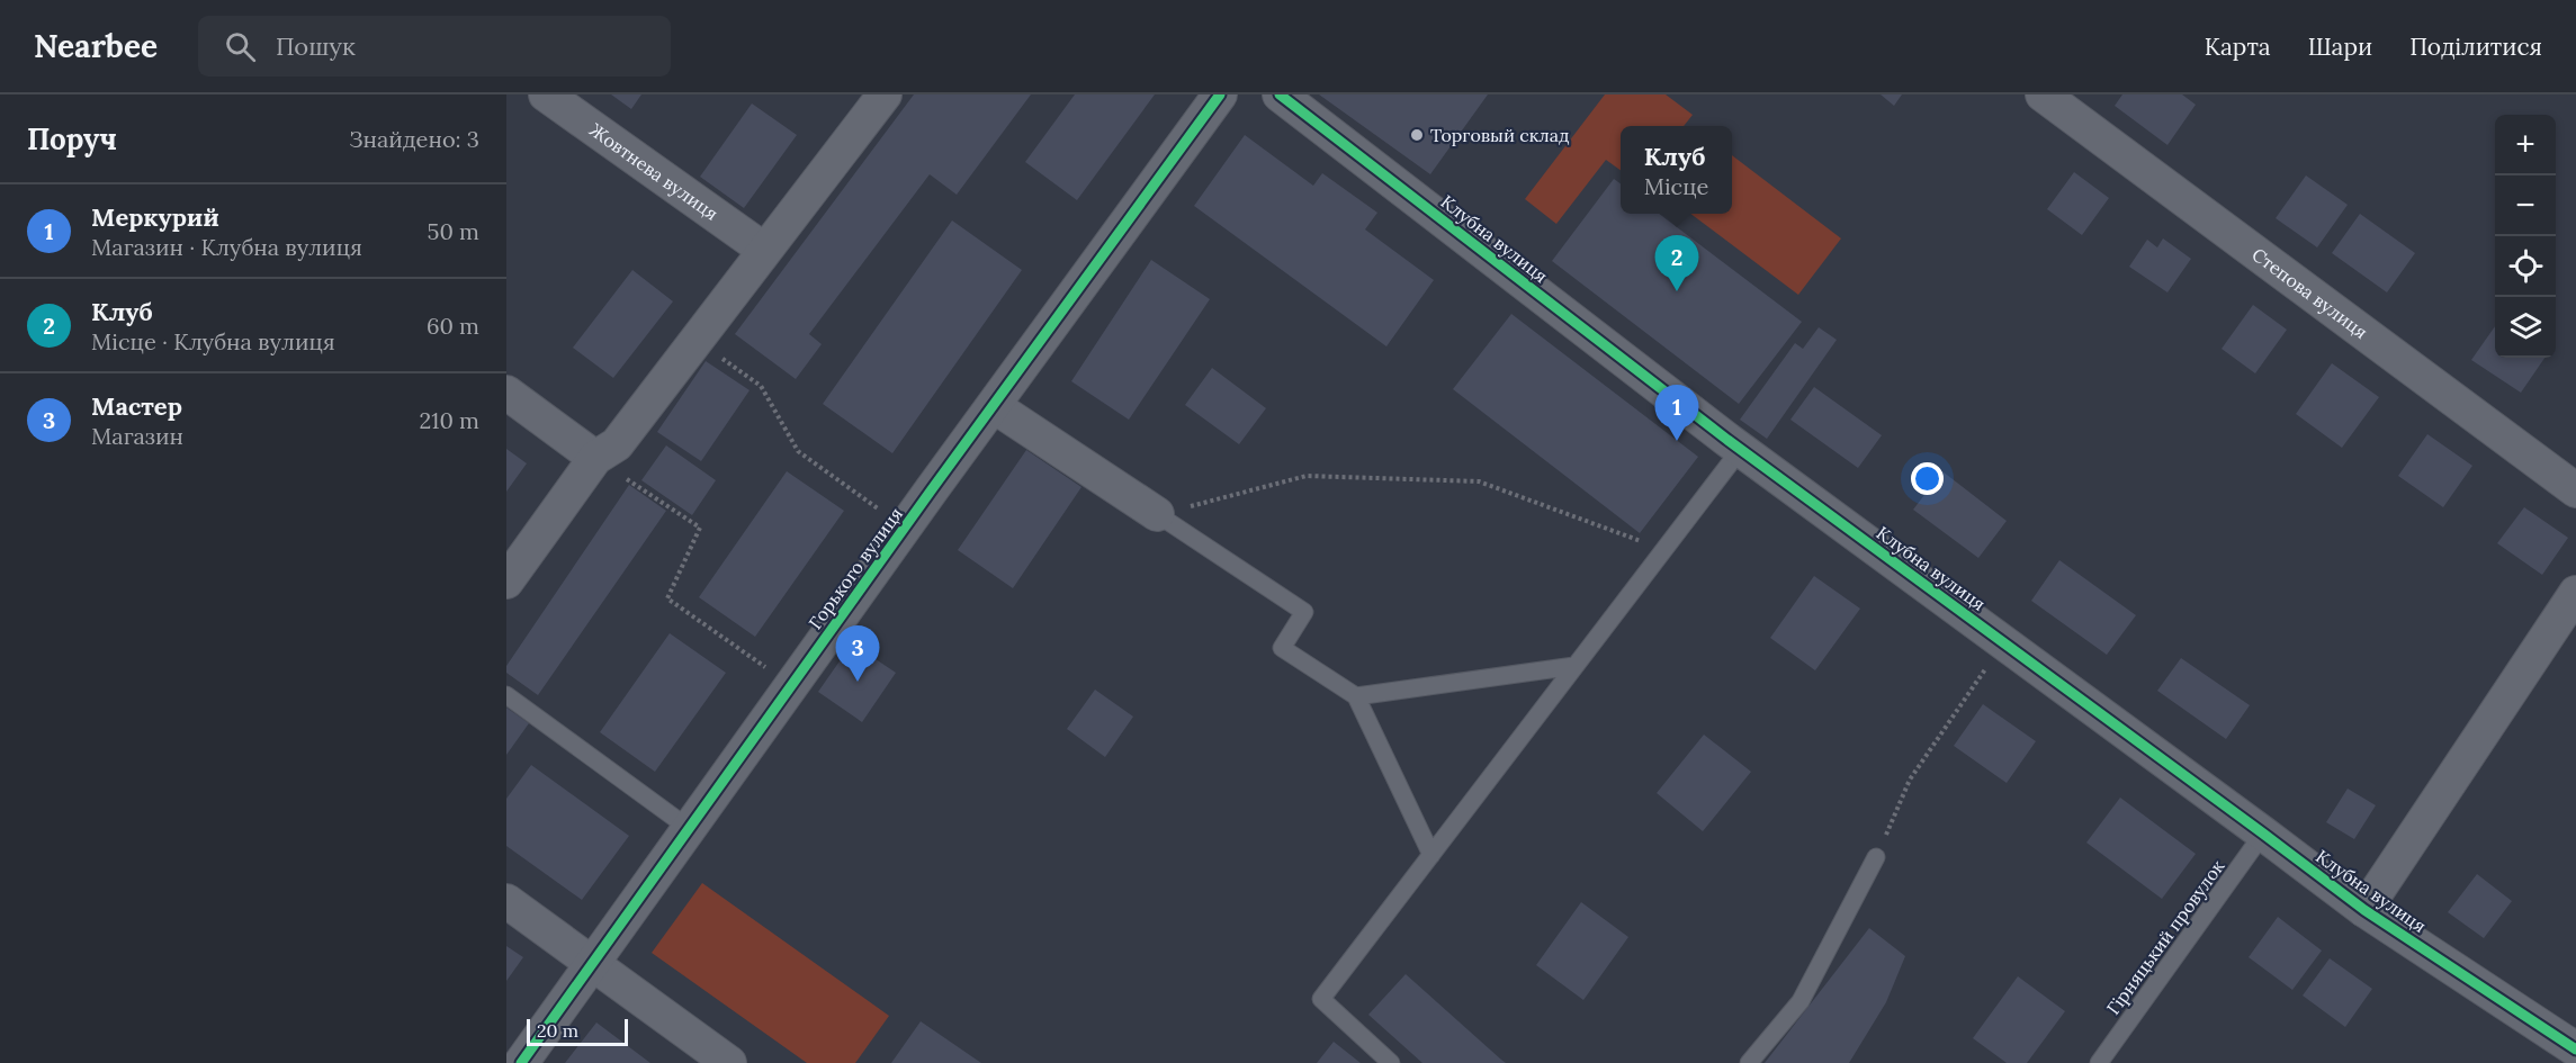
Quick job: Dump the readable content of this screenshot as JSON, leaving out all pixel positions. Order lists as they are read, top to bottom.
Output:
{
  "streets": {
    "street": [
      "Жовтнева вулиця",
      "Клубна вулиця",
      "Степова вулиця",
      "Горького вулиця"
    ],
    "lane": ["Гірняцький провулок"]
  },
  "crossings": [
    ["Клубна вулиця", "Гірняцький провулок"]
  ],
  "places": ["Торговый склад"],
  "scale_bar": "20 m",
  "page": {
    "header": "Nearbee",
    "search": "Пошук",
    "nav": ["Карта", "Шари", "Поділитися"],
    "heading": ["Поруч", "Знайдено: 3"],
    "map_buttons": ["+", "−"],
    "popup": ["Клуб", "Місце"],
    "list": [
      {
        "mark": "1",
        "name": "Меркурий",
        "note": "Магазин · Клубна вулиця",
        "value": "50 m"
      },
      {
        "mark": "2",
        "name": "Клуб",
        "note": "Місце · Клубна вулиця",
        "value": "60 m"
      },
      {
        "mark": "3",
        "name": "Мастер",
        "note": "Магазин",
        "value": "210 m"
      }
    ],
    "pins": ["2", "1", "3"],
    "scale": "20 m"
  }
}
